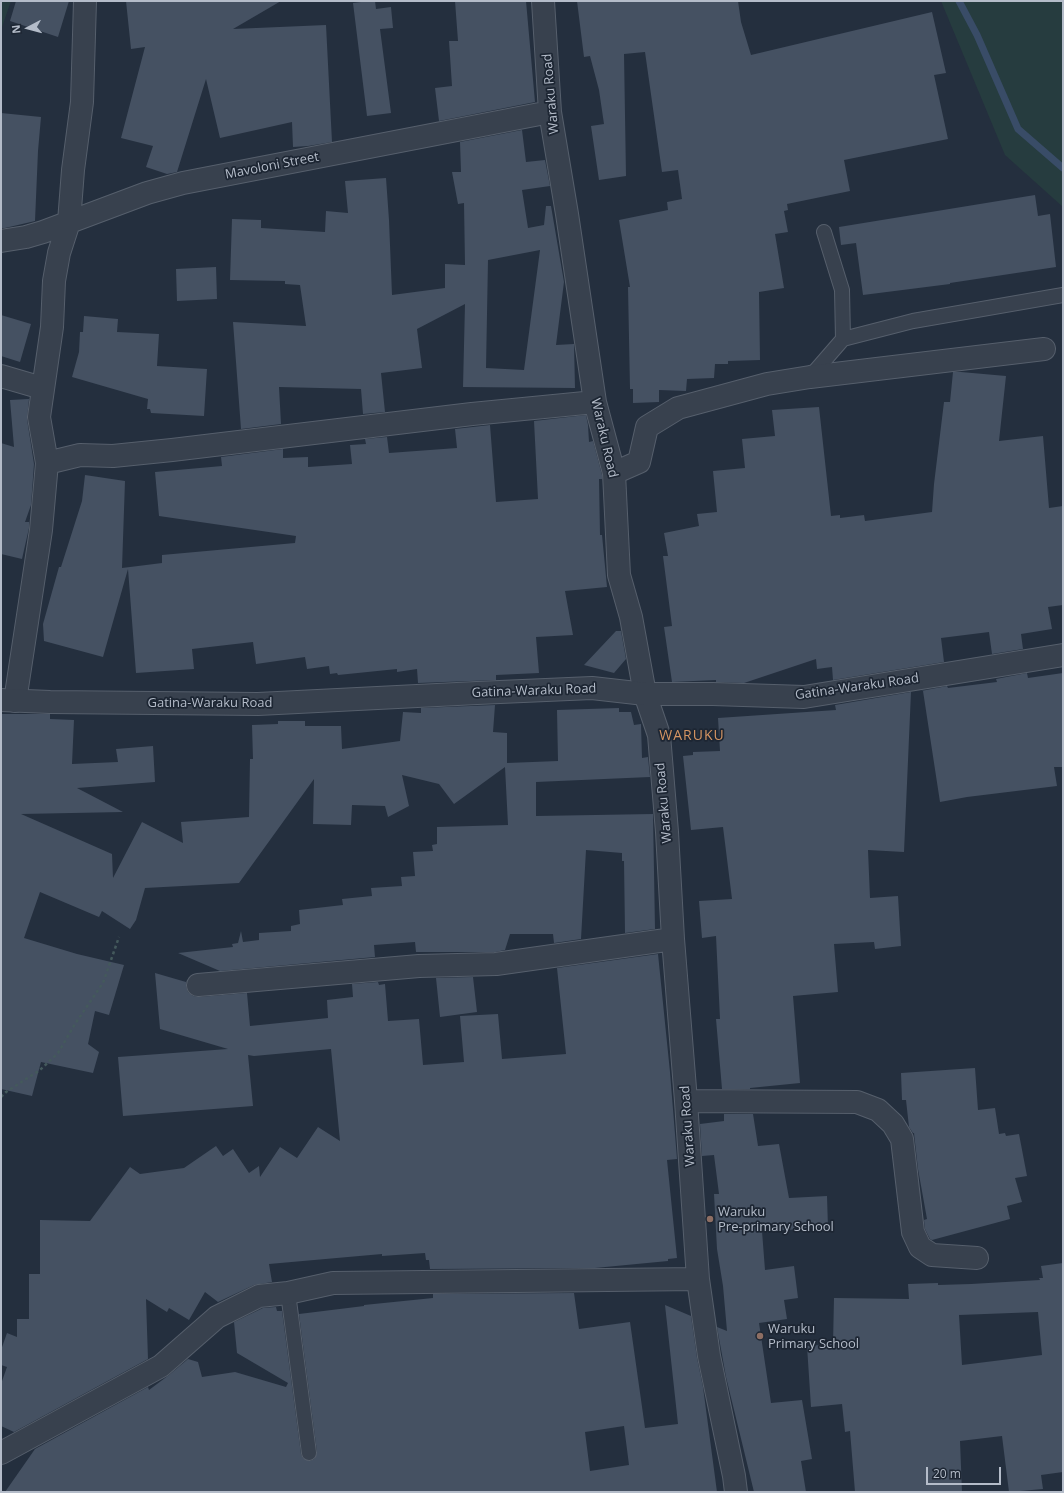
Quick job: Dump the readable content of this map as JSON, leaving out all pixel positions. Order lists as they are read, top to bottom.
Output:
{
  "streets": {
    "street": ["Waraku Road", "Mavoloni Street", "Gatina-Waraku Road"]
  },
  "crossings": [
    ["Waraku Road", "Mavoloni Street"],
    ["Waraku Road", "Gatina-Waraku Road"]
  ],
  "districts": ["WARUKU"],
  "places": ["Waruku Pre-primary School", "Waruku Primary School"],
  "scale_bar": "20 m",
  "north": "left"
}
